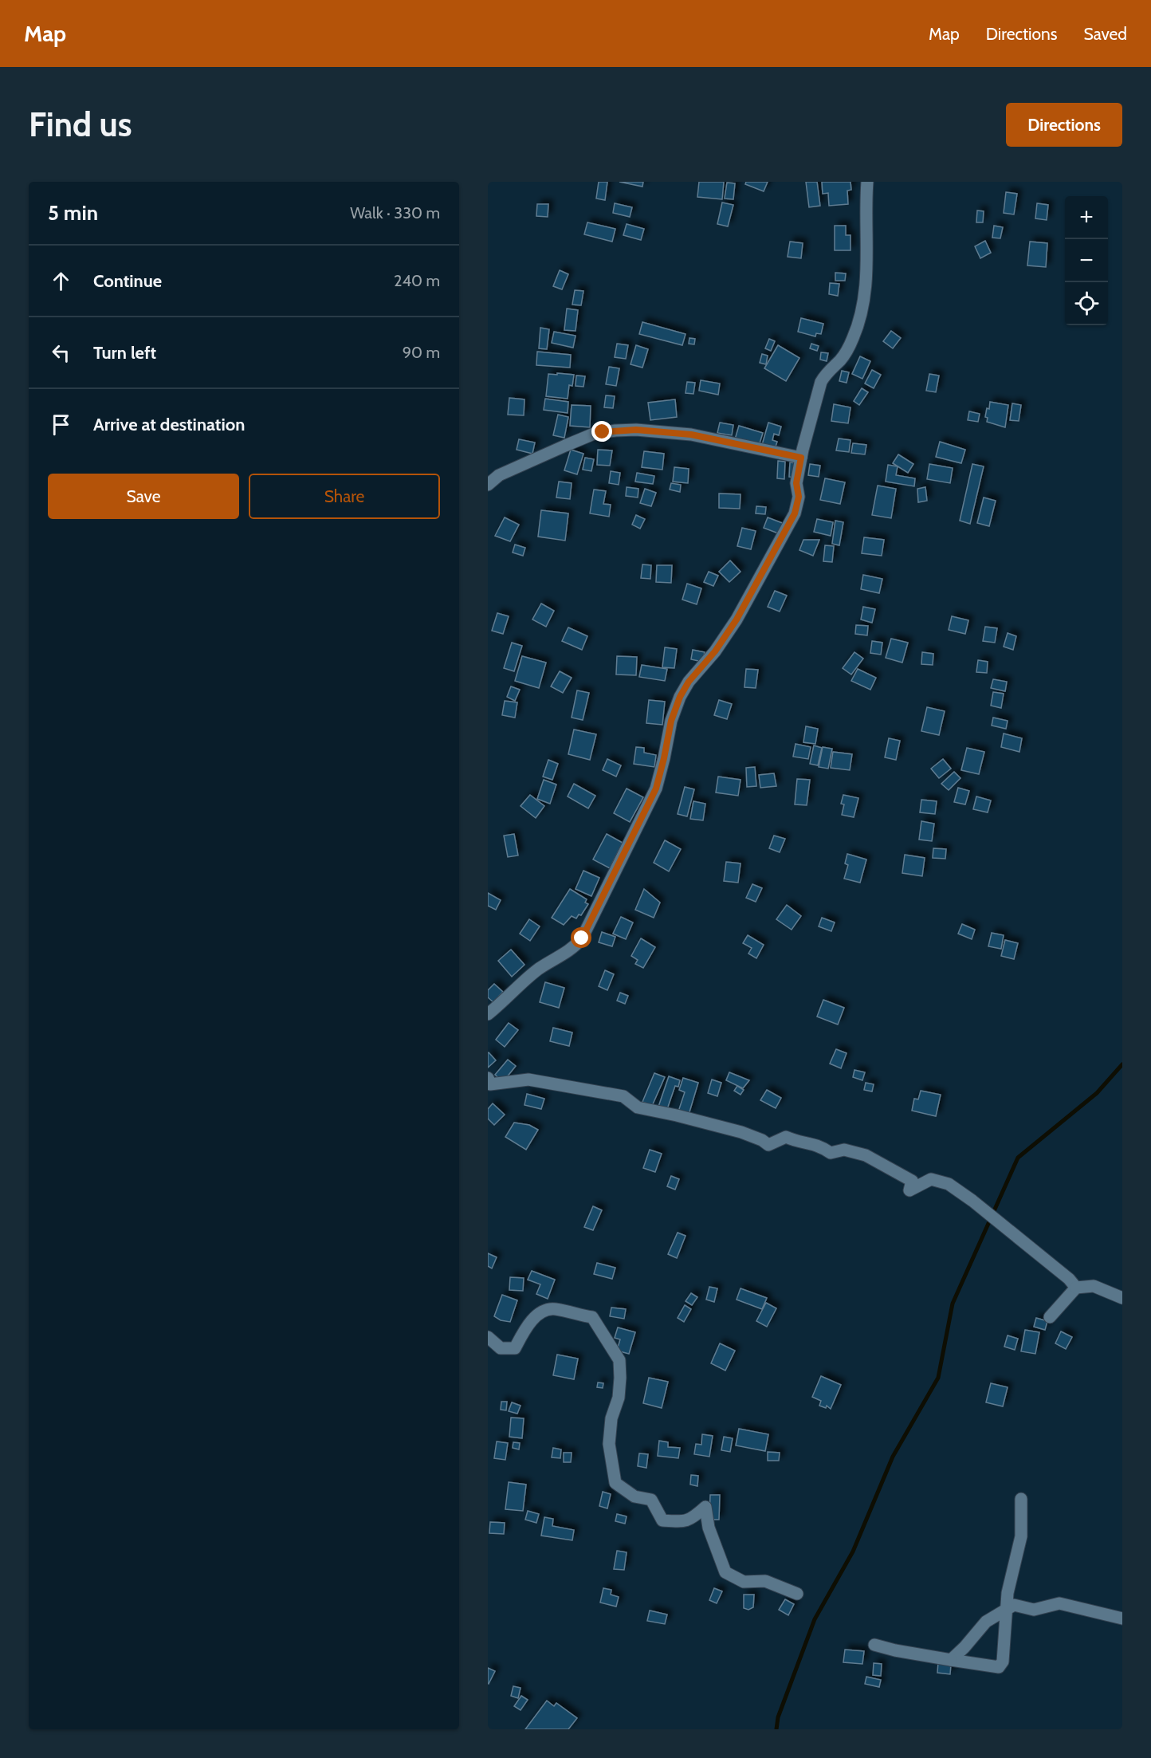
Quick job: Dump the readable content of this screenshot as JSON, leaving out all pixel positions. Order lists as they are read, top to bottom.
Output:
{
  "page": {
    "header": "Map",
    "nav": ["Map", "Directions", "Saved"],
    "buttons": [
      "Directions",
      ["Save", "Share"]
    ],
    "title": "Find us",
    "heading": ["5 min", "Walk · 330 m"],
    "map_buttons": ["+", "−"],
    "list": [
      ["Continue", "240 m"],
      ["Turn left", "90 m"],
      "Arrive at destination"
    ]
  }
}
